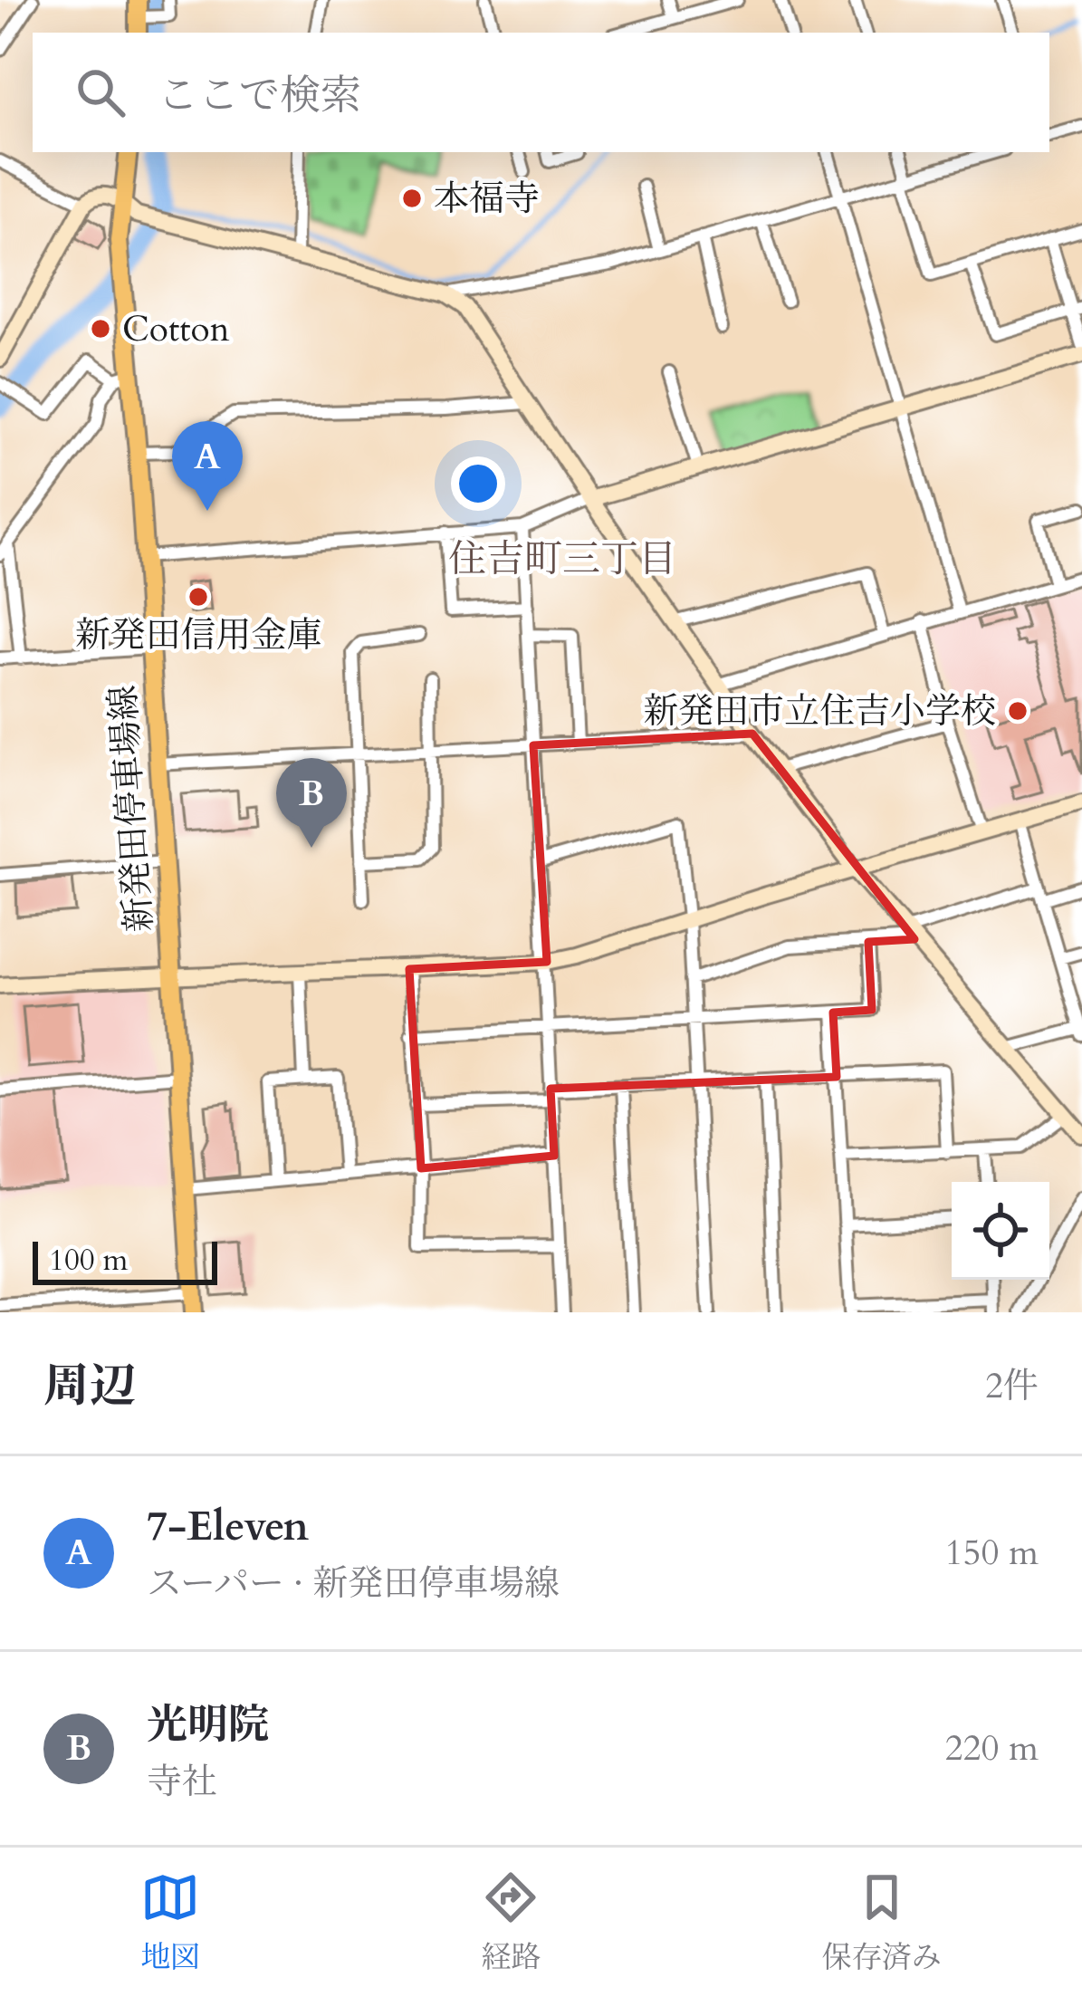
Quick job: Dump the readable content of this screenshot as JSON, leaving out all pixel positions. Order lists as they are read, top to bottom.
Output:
{
  "streets": {
    "main road": ["新発田停車場線"]
  },
  "districts": ["住吉町三丁目"],
  "places": [
    "本福寺",
    "Cotton",
    "新発田信用金庫",
    "新発田市立住吉小学校"
  ],
  "scale_bar": "100 m",
  "page": {
    "search": "ここで検索",
    "pins": ["A", "B"],
    "scale": "100 m",
    "heading": ["周辺", "2件"],
    "list": [
      {
        "mark": "A",
        "name": "7-Eleven",
        "note": "スーパー · 新発田停車場線",
        "value": "150 m"
      },
      {
        "mark": "B",
        "name": "光明院",
        "note": "寺社",
        "value": "220 m"
      }
    ],
    "nav": ["地図", "経路", "保存済み"]
  }
}
